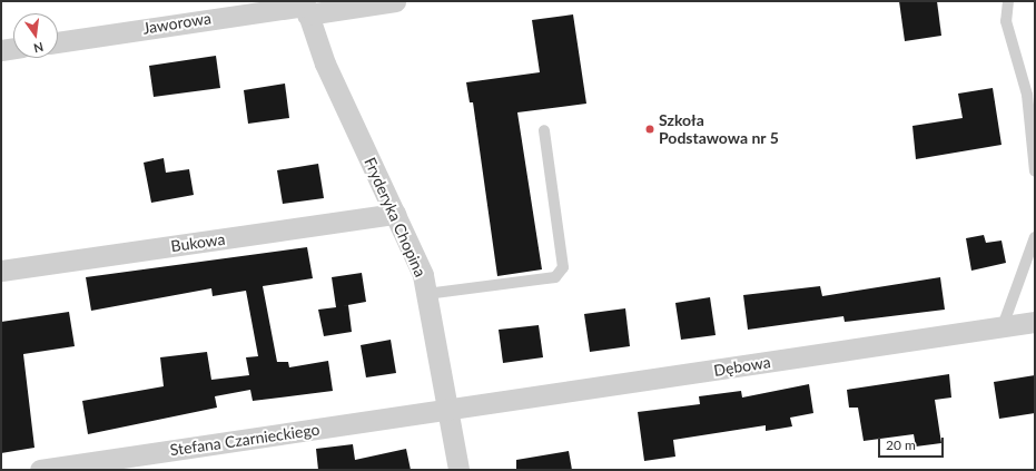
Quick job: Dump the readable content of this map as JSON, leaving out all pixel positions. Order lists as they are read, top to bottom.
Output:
{
  "streets": {
    "street": [
      "Jaworowa",
      "Fryderyka Chopina",
      "Bukowa",
      "Dębowa",
      "Stefana Czarnieckiego"
    ]
  },
  "crossings": [
    ["Jaworowa", "Fryderyka Chopina"],
    ["Fryderyka Chopina", "Bukowa"],
    ["Fryderyka Chopina", "Dębowa"],
    ["Fryderyka Chopina", "Stefana Czarnieckiego"],
    ["Dębowa", "Stefana Czarnieckiego"]
  ],
  "places": ["Szkoła Podstawowa nr 5"],
  "scale_bar": "20 m",
  "north": "bottom"
}
